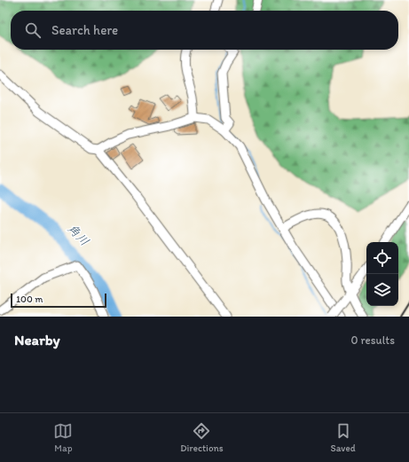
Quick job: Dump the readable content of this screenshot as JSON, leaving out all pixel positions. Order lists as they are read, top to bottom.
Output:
{
  "water": ["角川"],
  "scale_bar": "100 m",
  "page": {
    "search": "Search here",
    "scale": "100 m",
    "heading": ["Nearby", "0 results"],
    "nav": ["Map", "Directions", "Saved"]
  }
}
